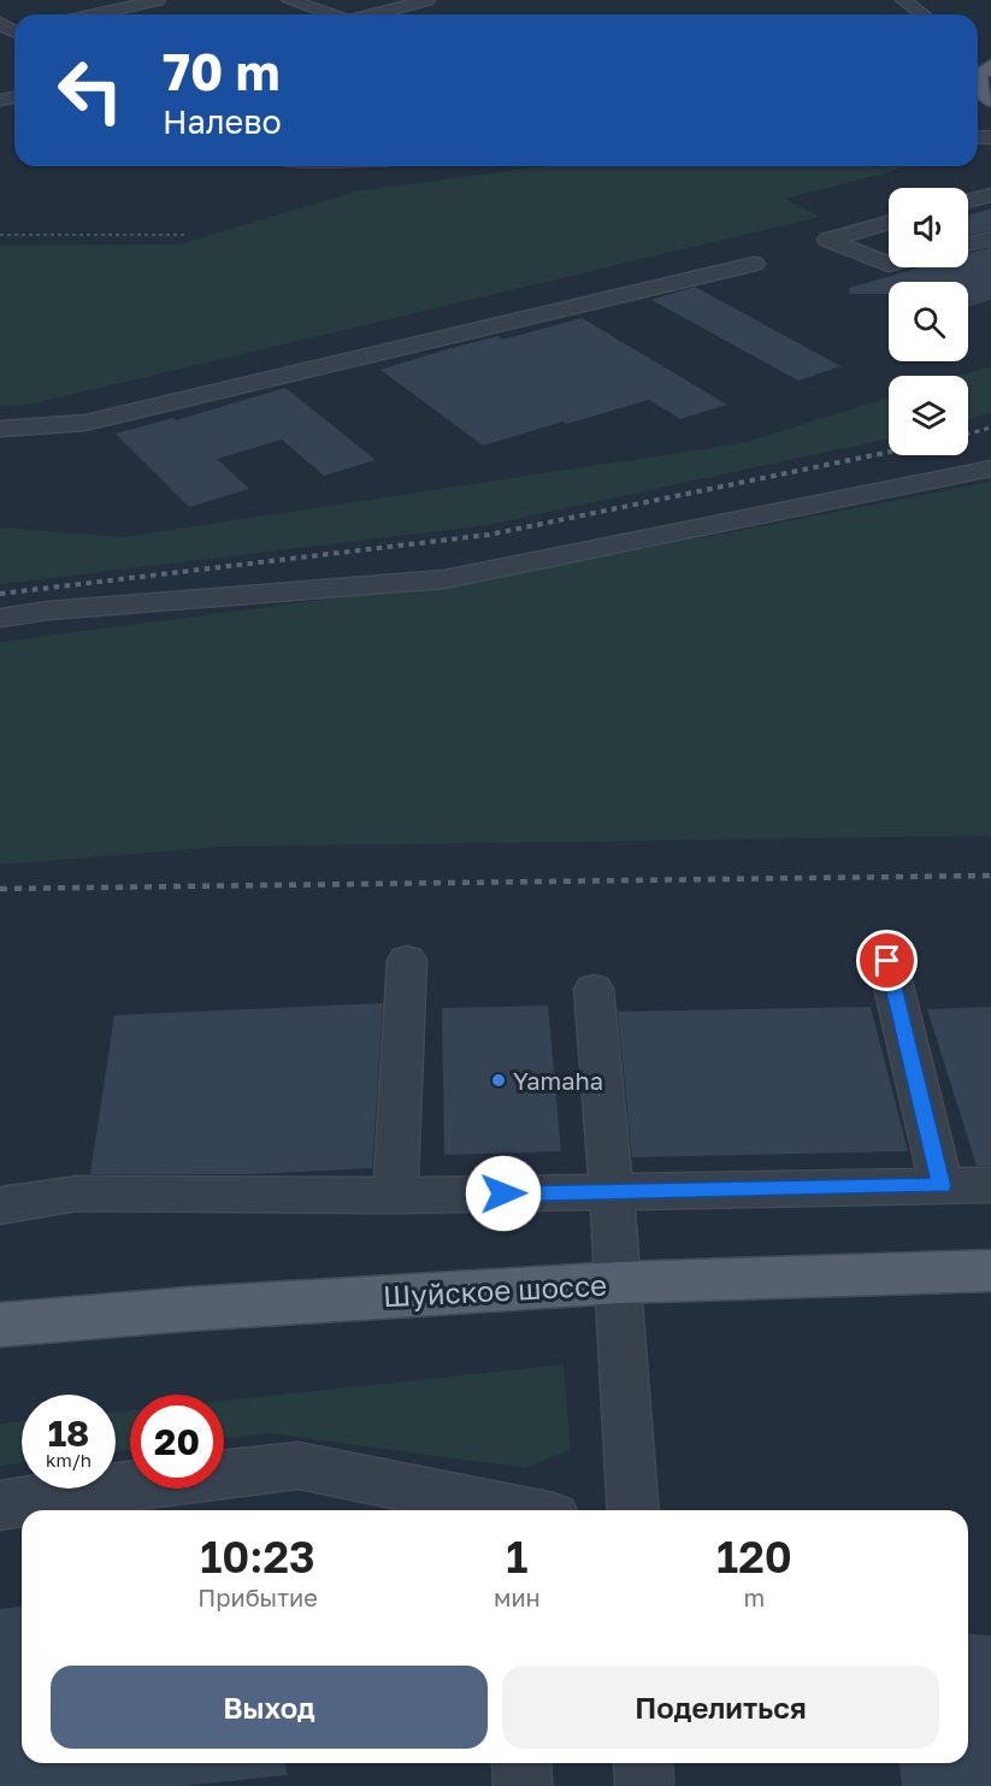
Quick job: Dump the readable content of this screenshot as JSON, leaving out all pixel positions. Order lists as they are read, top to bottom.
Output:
{
  "streets": {
    "main road": ["Шуйское шоссе"]
  },
  "places": ["Yamaha"],
  "page": {
    "turn": ["70 m", "Налево"],
    "speed": "18 km/h",
    "limit": "20",
    "eta": [
      "10:23",
      "Прибытие",
      "1",
      "мин",
      "120",
      "m"
    ],
    "buttons": ["Выход", "Поделиться"]
  }
}
